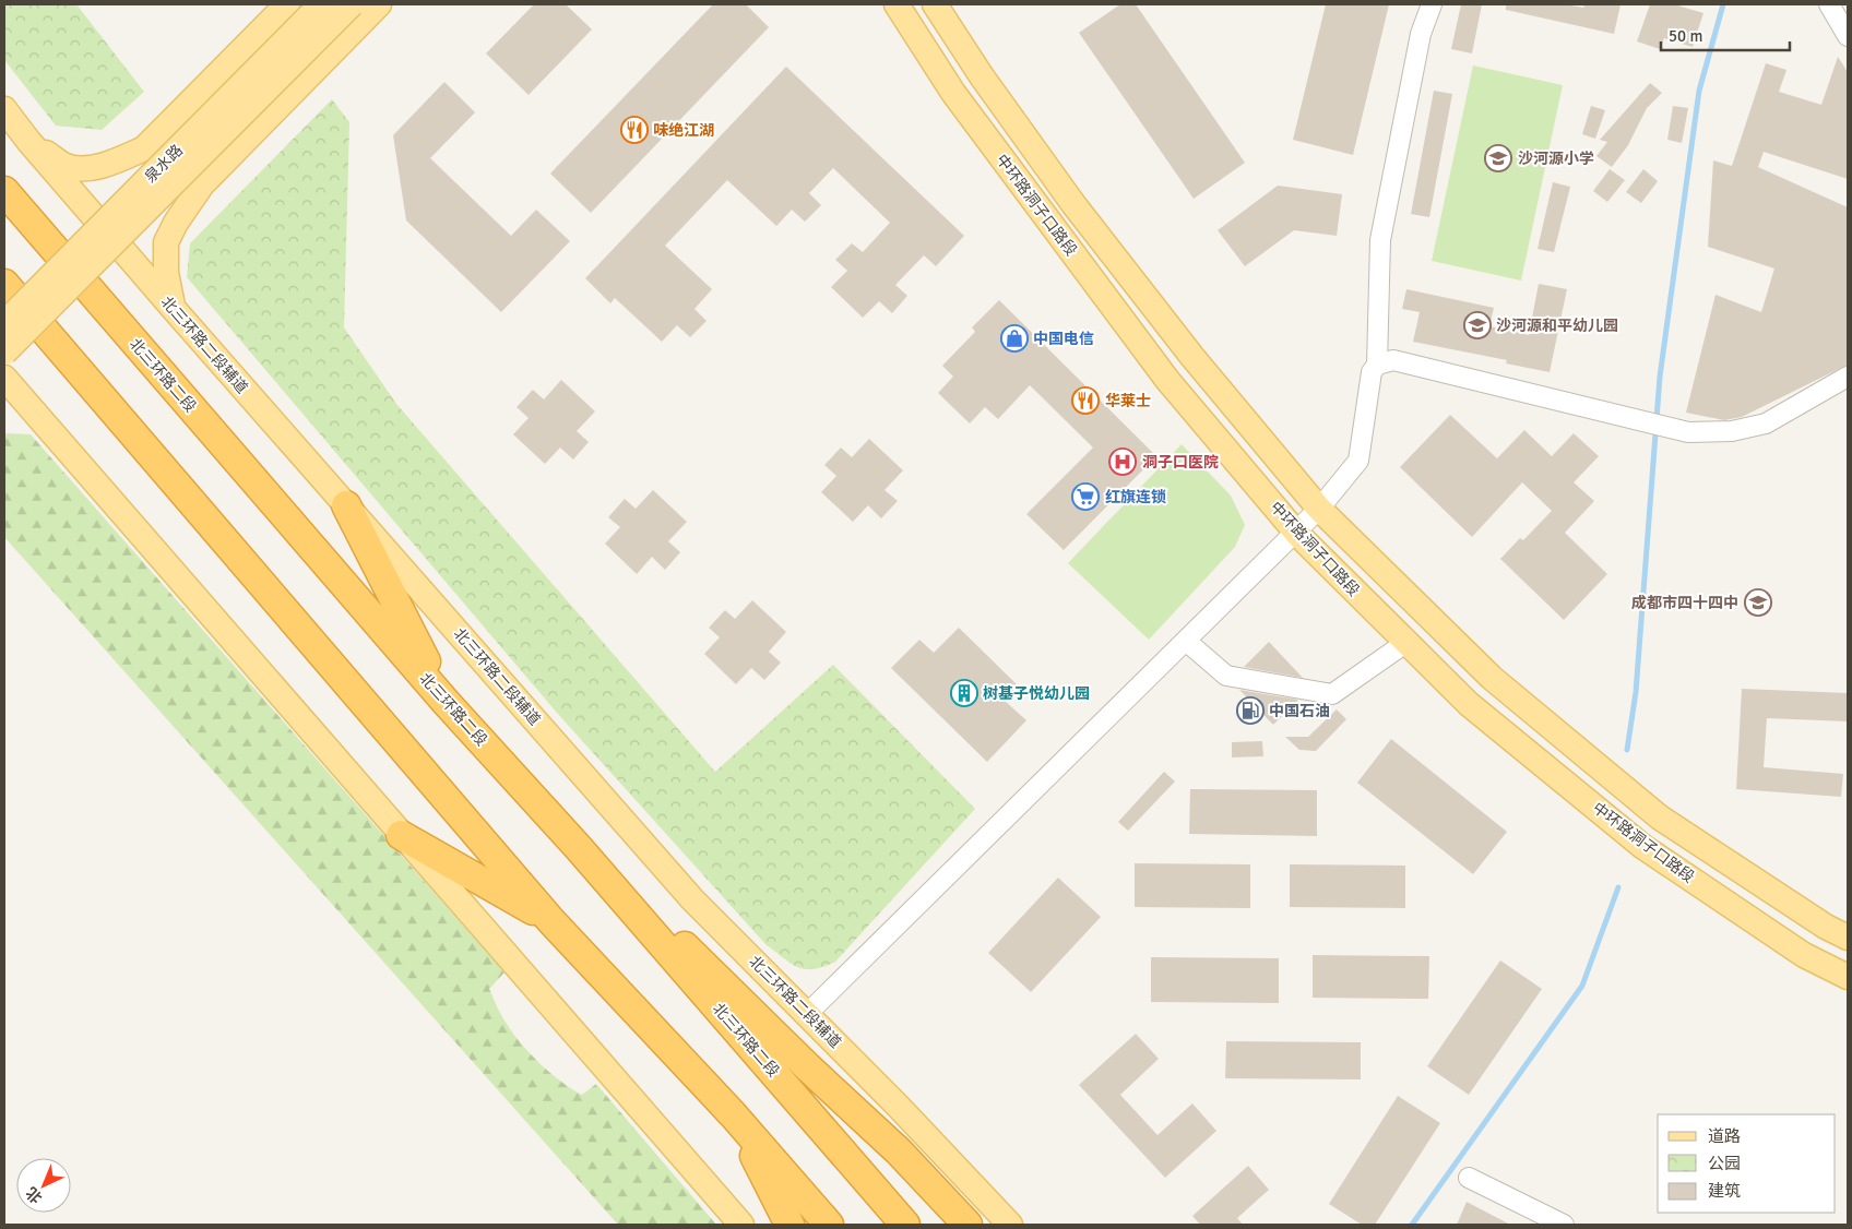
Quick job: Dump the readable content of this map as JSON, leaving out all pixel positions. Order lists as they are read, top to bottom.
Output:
{
  "streets": {
    "highway": ["北三环路二段"],
    "main road": ["泉水路", "中环路洞子口路段", "北三环路二段辅道"]
  },
  "places": {
    "restaurant": ["味绝江湖", "华莱士"],
    "school or university": ["沙河源小学", "沙河源和平幼儿园", "成都市四十四中"],
    "shop": ["中国电信"],
    "hospital": ["洞子口医院"],
    "supermarket": ["红旗连锁"],
    "building": ["树基子悦幼儿园"],
    "fuel station": ["中国石油"]
  },
  "legend": ["道路", "公园", "建筑"],
  "scale_bar": "50 m",
  "north": "bottom left"
}
